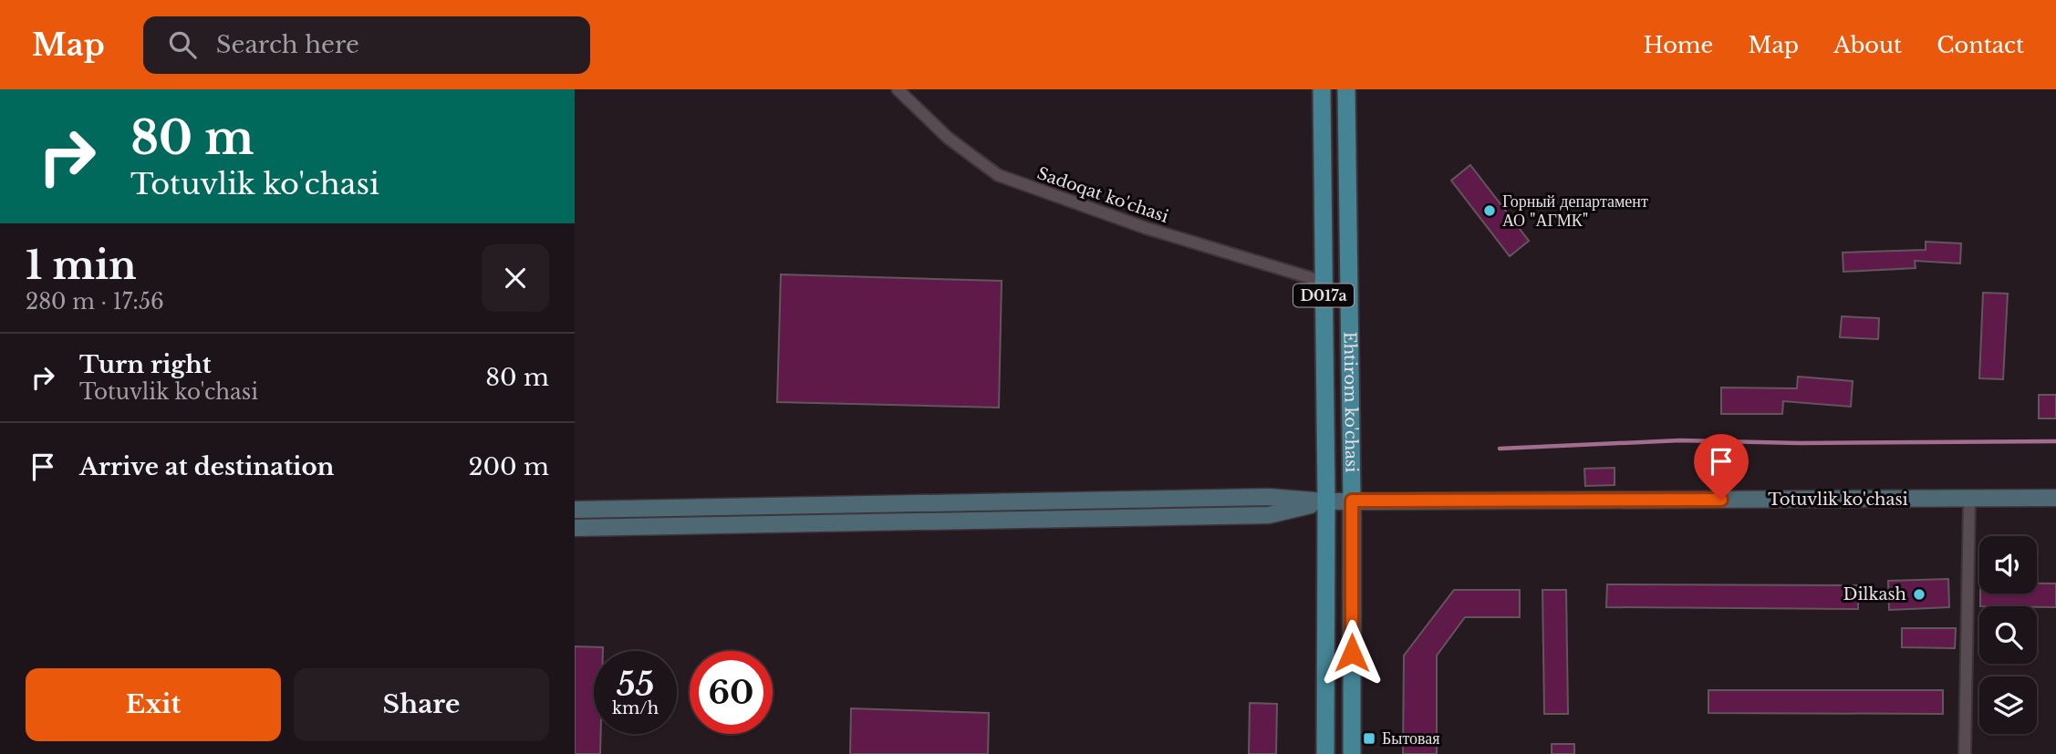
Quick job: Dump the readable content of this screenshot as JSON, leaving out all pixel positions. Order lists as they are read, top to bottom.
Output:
{
  "streets": {
    "main road": ["D017a", "Ehtirom ko'chasi", "Totuvlik ko'chasi"],
    "street": ["Sadoqat ko'chasi"]
  },
  "crossings": [
    ["Sadoqat ko'chasi", "Ehtirom ko'chasi"],
    ["Ehtirom ko'chasi", "Totuvlik ko'chasi"]
  ],
  "places": {
    "other": ["Горный департамент АО \"АГМК\"", "Dilkash"],
    "transit": ["Бытовая"]
  },
  "page": {
    "header": "Map",
    "search": "Search here",
    "nav": [
      "Home",
      "Map",
      "About",
      "Contact"
    ],
    "turn": ["80 m", "Totuvlik ko'chasi"],
    "heading": ["1 min", "280 m · 17:56"],
    "list": [
      {
        "name": "Turn right",
        "note": "Totuvlik ko'chasi",
        "value": "80 m"
      },
      {
        "name": "Arrive at destination",
        "value": "200 m"
      }
    ],
    "speed": "55 km/h",
    "limit": "60",
    "buttons": ["Exit", "Share"]
  }
}
